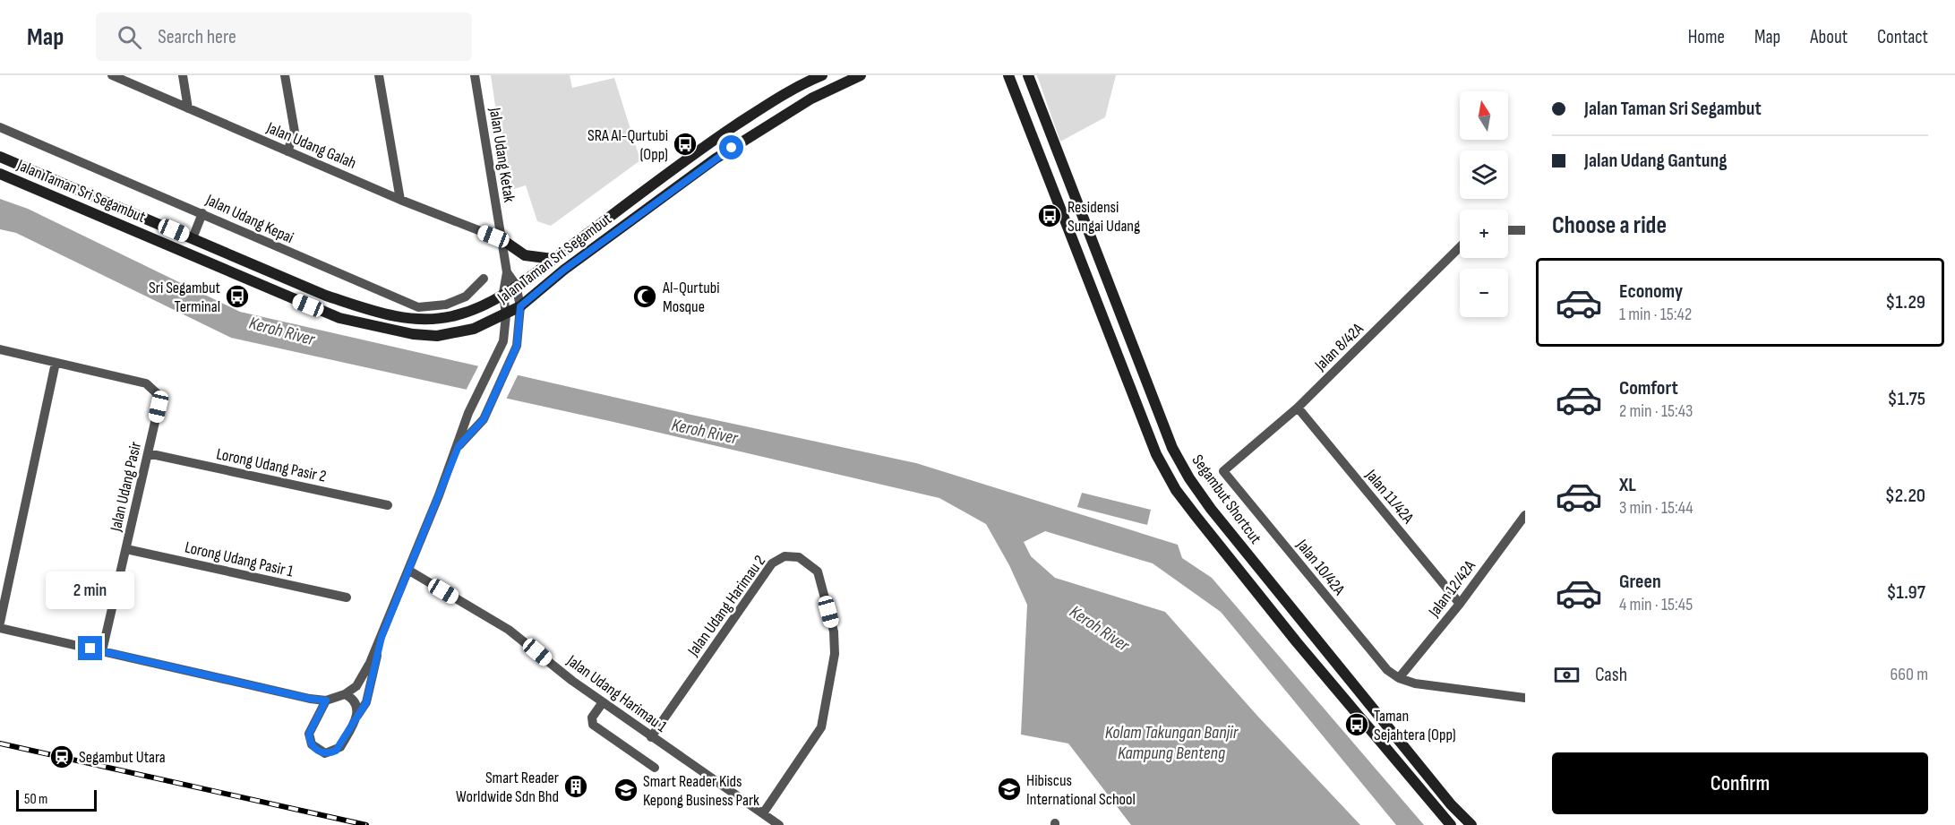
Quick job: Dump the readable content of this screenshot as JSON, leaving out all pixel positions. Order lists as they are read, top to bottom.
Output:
{
  "streets": {
    "street": [
      "Jalan Udang Galah",
      "Jalan Udang Ketak",
      "Jalan Taman Sri Segambut",
      "Jalan Udang Kepai",
      "Jalan 8/42A",
      "Lorong Udang Pasir 2",
      "Jalan Udang Pasir",
      "Jalan 11/42A",
      "Segambut Shortcut",
      "Lorong Udang Pasir 1",
      "Jalan 10/42A",
      "Jalan 12/42A",
      "Jalan Udang Harimau 2",
      "Jalan Udang Harimau 1"
    ]
  },
  "crossings": [
    ["Jalan Udang Galah", "Jalan Udang Ketak"],
    ["Jalan Udang Ketak", "Jalan Taman Sri Segambut"],
    ["Jalan Udang Ketak", "Jalan Udang Harimau 1"],
    ["Jalan 8/42A", "Jalan 11/42A"],
    ["Jalan 8/42A", "Jalan 10/42A"],
    ["Lorong Udang Pasir 2", "Jalan Udang Pasir"],
    ["Jalan Udang Pasir", "Lorong Udang Pasir 1"],
    ["Jalan 11/42A", "Jalan 12/42A"],
    ["Jalan 10/42A", "Jalan 12/42A"],
    ["Jalan Udang Harimau 2", "Jalan Udang Harimau 1"]
  ],
  "water": ["Keroh River", "Kolam Takungan Banjir Kampung Benteng"],
  "places": {
    "bus stop": [
      "SRA Al-Qurtubi (Opp)",
      "Residensi Sungai Udang",
      "Sri Segambut Terminal",
      "Taman Sejahtera (Opp)"
    ],
    "mosque": ["Al-Qurtubi Mosque"],
    "station": ["Segambut Utara"],
    "building": ["Smart Reader Worldwide Sdn Bhd"],
    "school or university": ["Hibiscus International School", "Smart Reader Kids Kepong Business Park"]
  },
  "scale_bar": "50 m",
  "north": "top",
  "page": {
    "header": "Map",
    "search": "Search here",
    "nav": [
      "Home",
      "Map",
      "About",
      "Contact"
    ],
    "banner": ["Jalan Taman Sri Segambut", "Jalan Udang Gantung"],
    "map_buttons": ["+", "−"],
    "heading": "Choose a ride",
    "list": [
      {
        "name": "Economy",
        "note": "1 min · 15:42",
        "value": "$1.29"
      },
      {
        "name": "Comfort",
        "note": "2 min · 15:43",
        "value": "$1.75"
      },
      {
        "name": "XL",
        "note": "3 min · 15:44",
        "value": "$2.20"
      },
      {
        "name": "Green",
        "note": "4 min · 15:45",
        "value": "$1.97"
      }
    ],
    "bubble": "2 min",
    "pay": ["Cash", "660 m"],
    "buttons": "Confirm",
    "scale": "50 m"
  }
}
